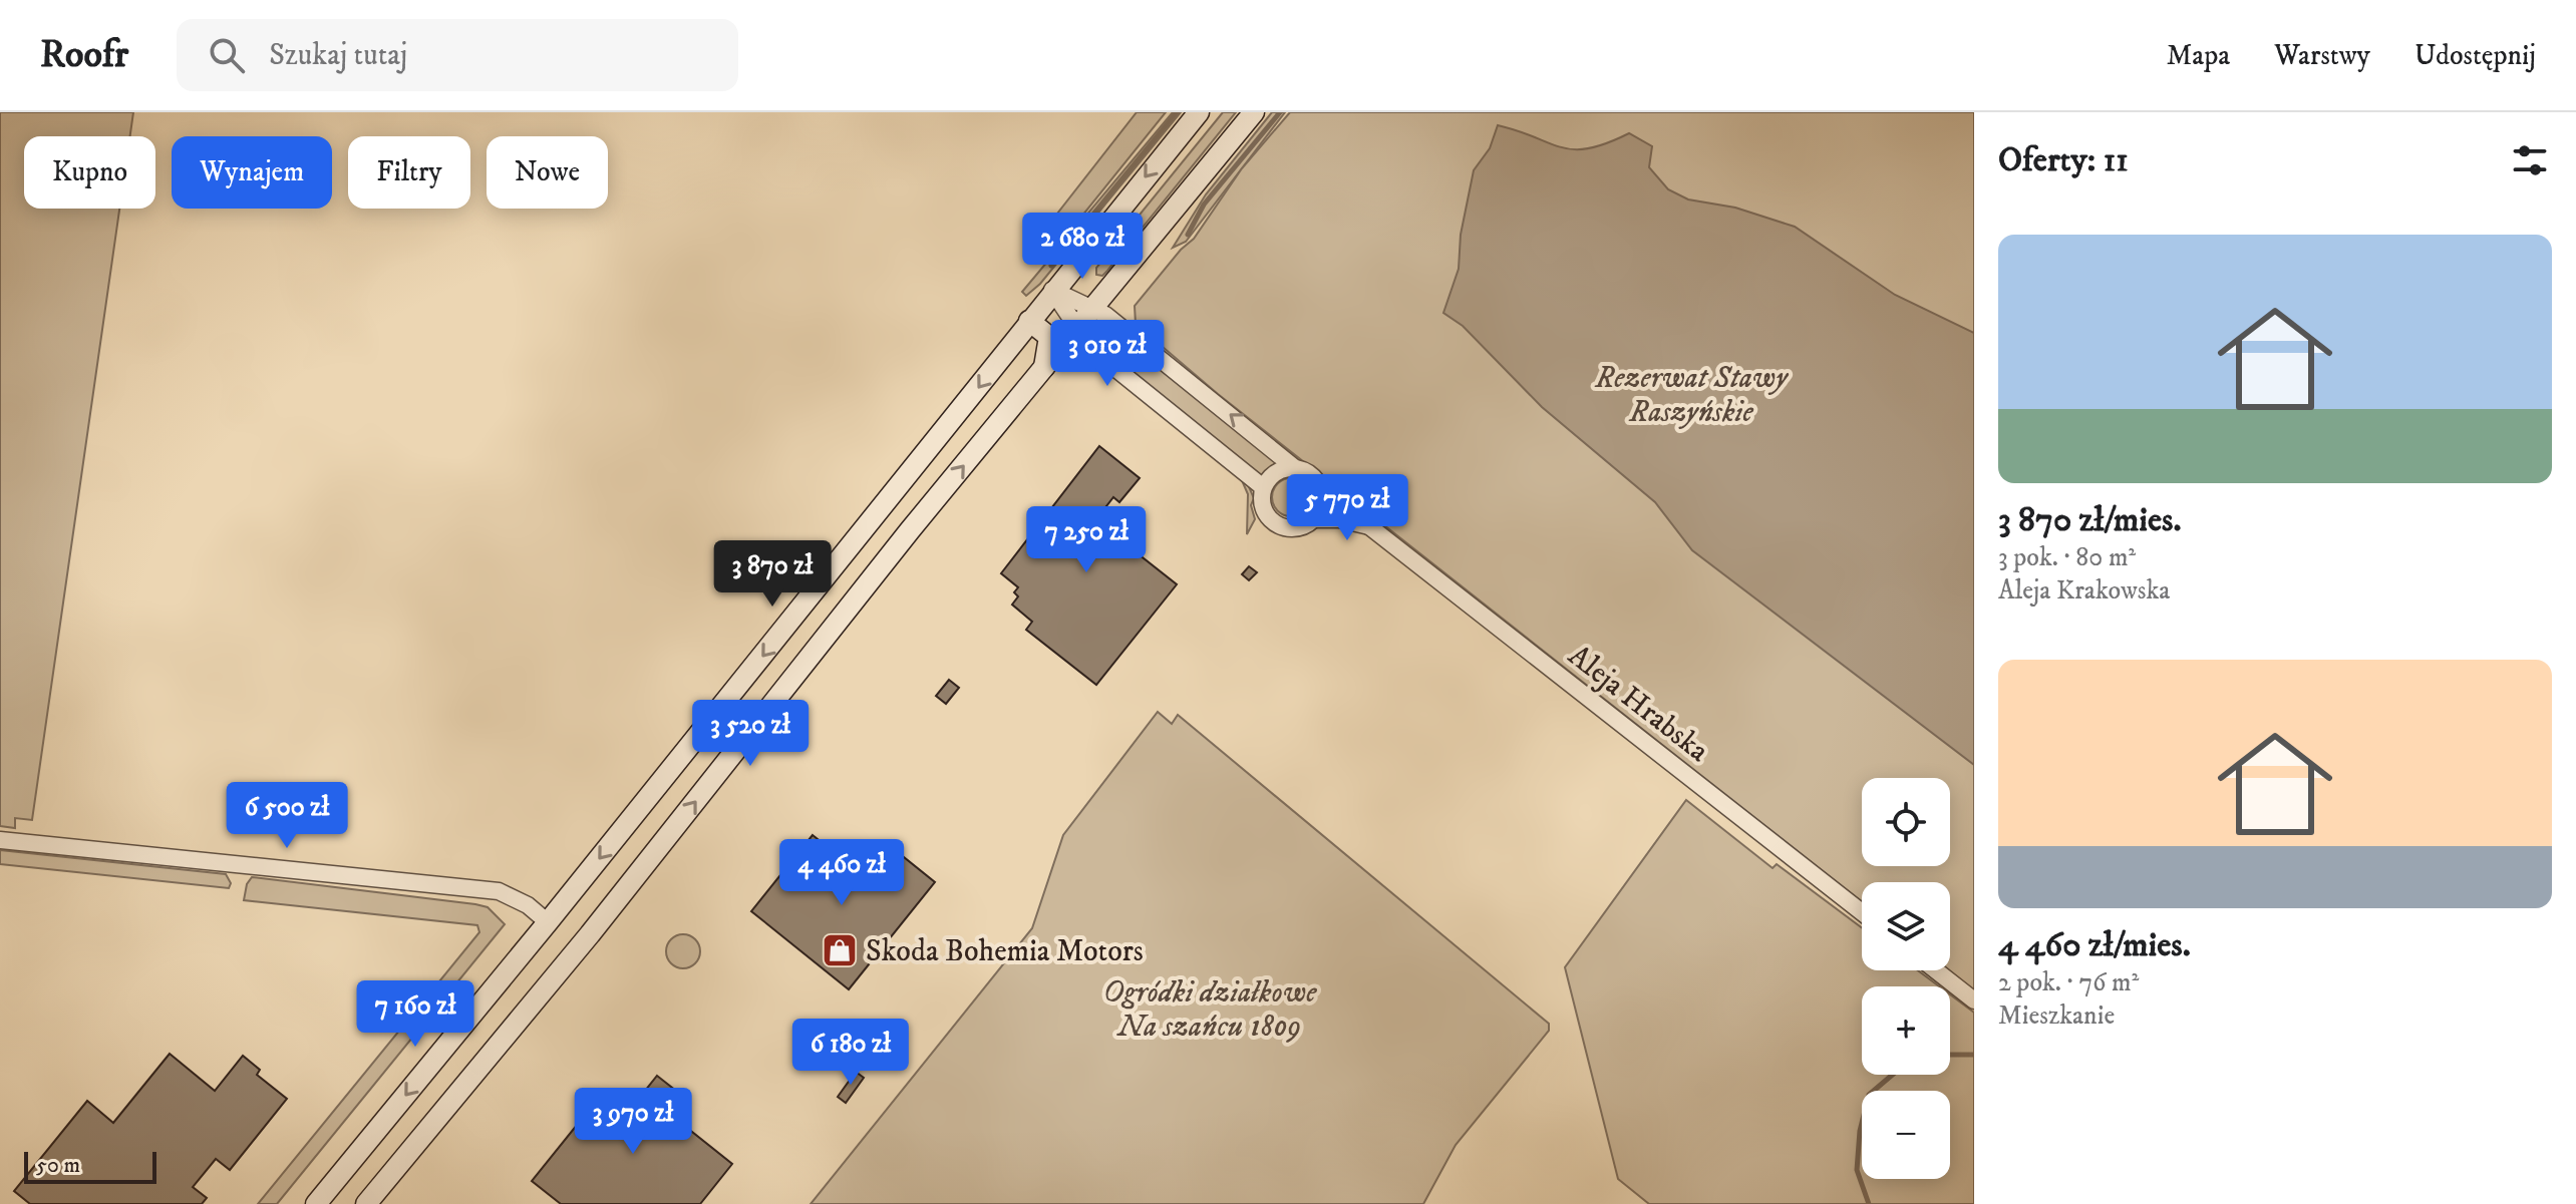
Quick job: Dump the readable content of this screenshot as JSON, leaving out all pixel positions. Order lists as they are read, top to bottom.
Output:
{
  "streets": {
    "street": ["Aleja Hrabska"]
  },
  "parks": ["Rezerwat Stawy Raszyńskie", "Ogródki działkowe Na szańcu 1809"],
  "places": {
    "shop": ["Skoda Bohemia Motors"]
  },
  "scale_bar": "50 m",
  "page": {
    "header": "Roofr",
    "search": "Szukaj tutaj",
    "nav": ["Mapa", "Warstwy", "Udostępnij"],
    "heading": "Oferty: 11",
    "chip": [
      "Kupno",
      "Wynajem",
      "Filtry",
      "Nowe"
    ],
    "list": [
      {
        "name": "3 870 zł/mies.",
        "note": "3 pok. · 80 m² · Aleja Krakowska"
      },
      {
        "name": "4 460 zł/mies.",
        "note": "2 pok. · 76 m² · Mieszkanie"
      }
    ],
    "price": [
      "2 680 zł",
      "3 010 zł",
      "5 770 zł",
      "7 250 zł",
      "3 870 zł",
      "3 520 zł",
      "6 500 zł",
      "4 460 zł",
      "7 160 zł",
      "6 180 zł",
      "3 970 zł"
    ],
    "map_buttons": ["+", "−"],
    "scale": "50 m"
  }
}
